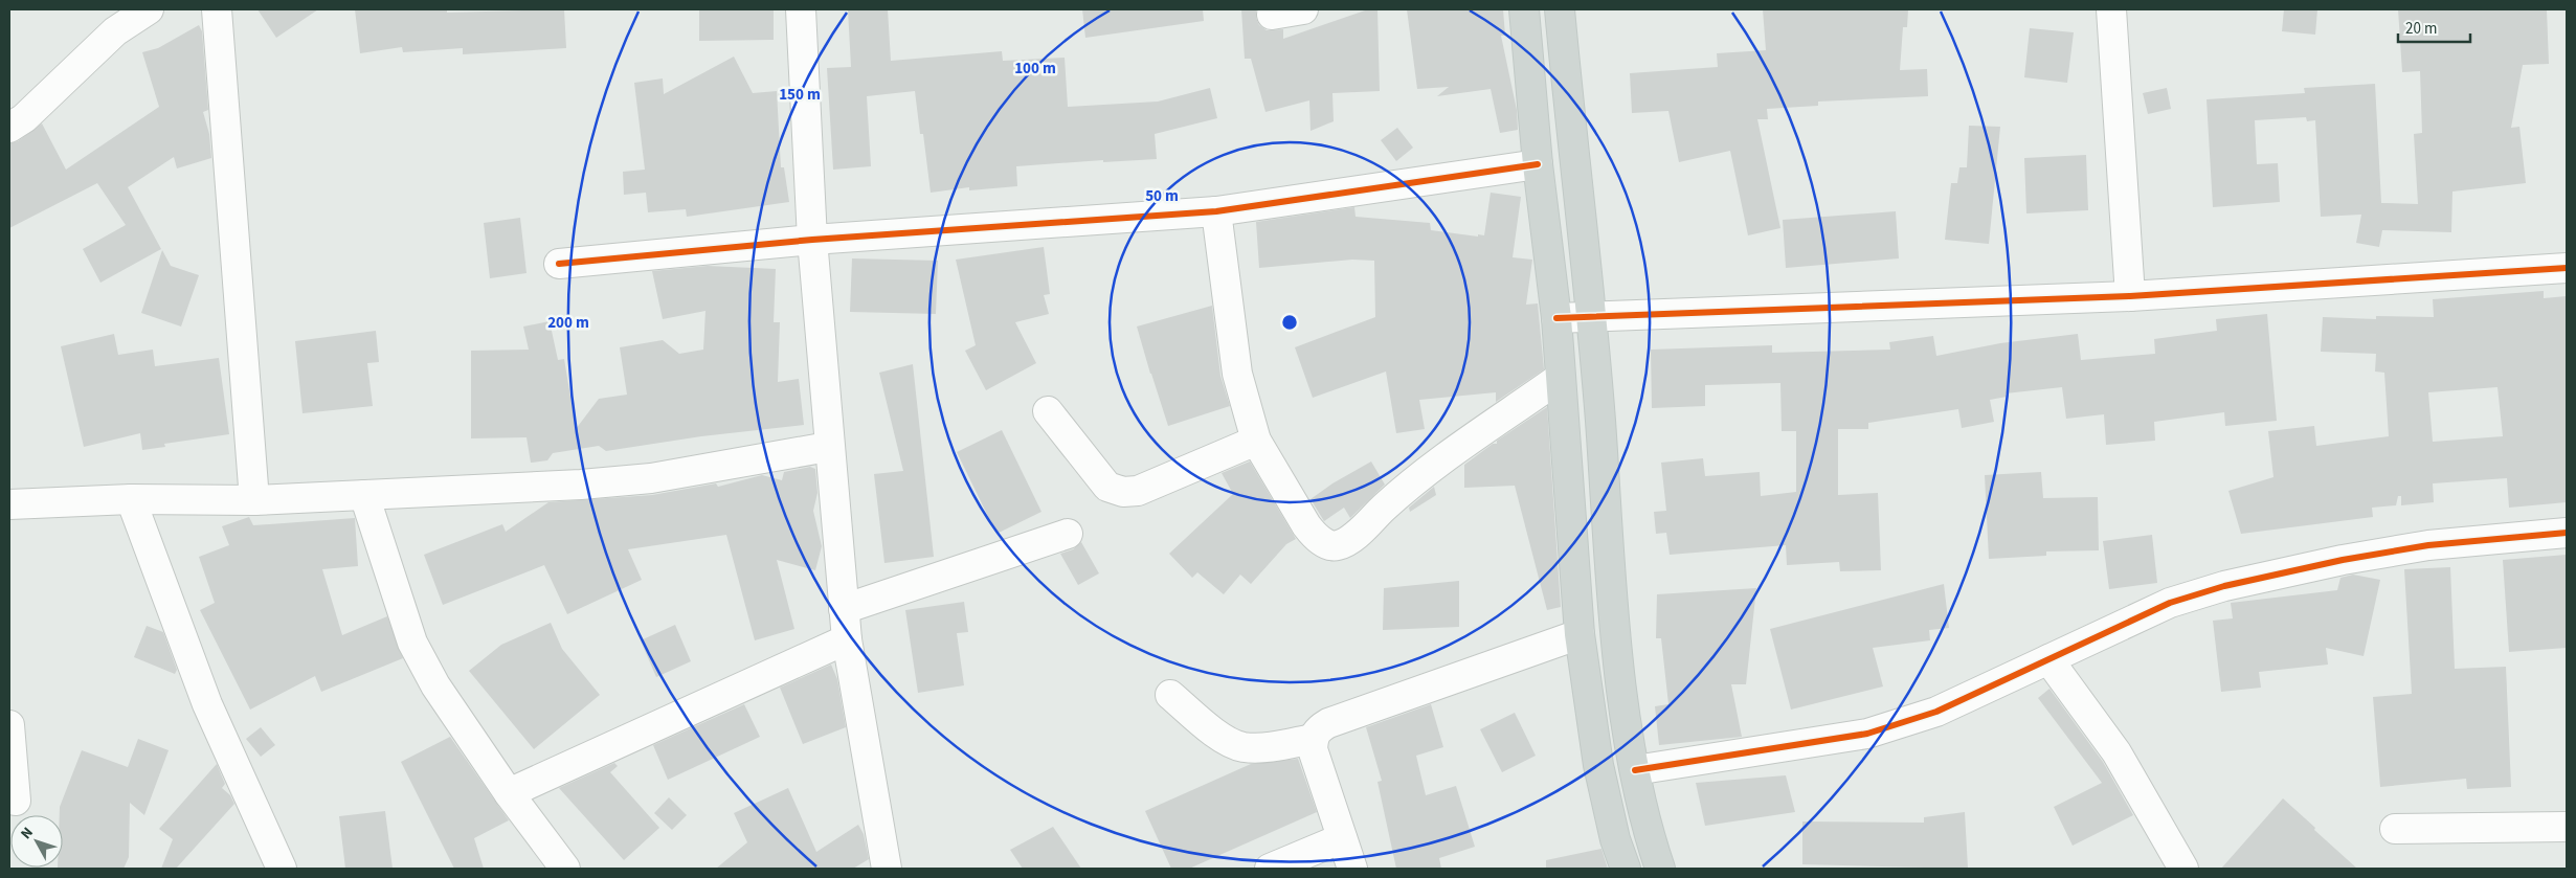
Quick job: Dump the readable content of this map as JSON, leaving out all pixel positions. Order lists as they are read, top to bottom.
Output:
{
  "scale_bar": "20 m",
  "north": "top left",
  "rings": [
    "100 m",
    "150 m",
    "50 m",
    "200 m"
  ]
}
